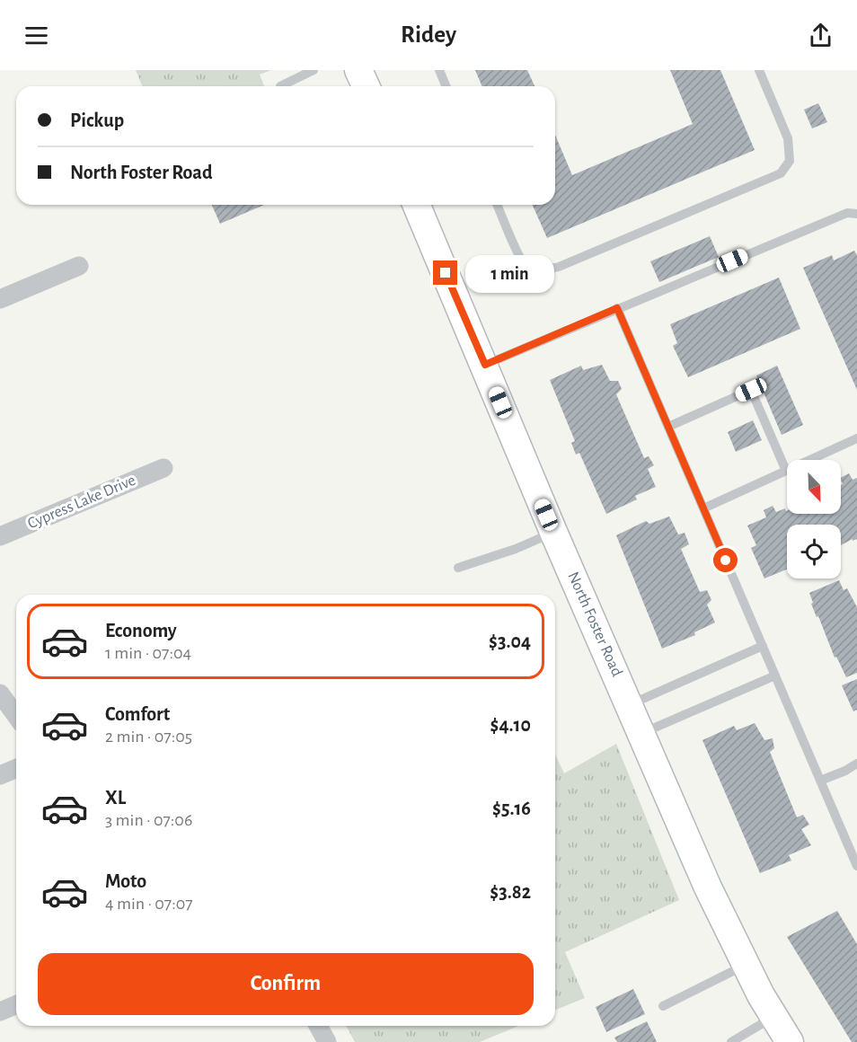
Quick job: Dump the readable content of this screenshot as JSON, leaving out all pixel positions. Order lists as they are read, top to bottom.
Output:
{
  "streets": {
    "main road": ["North Foster Road"],
    "street": ["Cypress Lake Drive"]
  },
  "north": "bottom right",
  "page": {
    "header": "Ridey",
    "banner": ["Pickup", "North Foster Road"],
    "bubble": "1 min",
    "list": [
      {
        "name": "Economy",
        "note": "1 min · 07:04",
        "value": "$3.04"
      },
      {
        "name": "Comfort",
        "note": "2 min · 07:05",
        "value": "$4.10"
      },
      {
        "name": "XL",
        "note": "3 min · 07:06",
        "value": "$5.16"
      },
      {
        "name": "Moto",
        "note": "4 min · 07:07",
        "value": "$3.82"
      }
    ],
    "buttons": "Confirm"
  }
}
